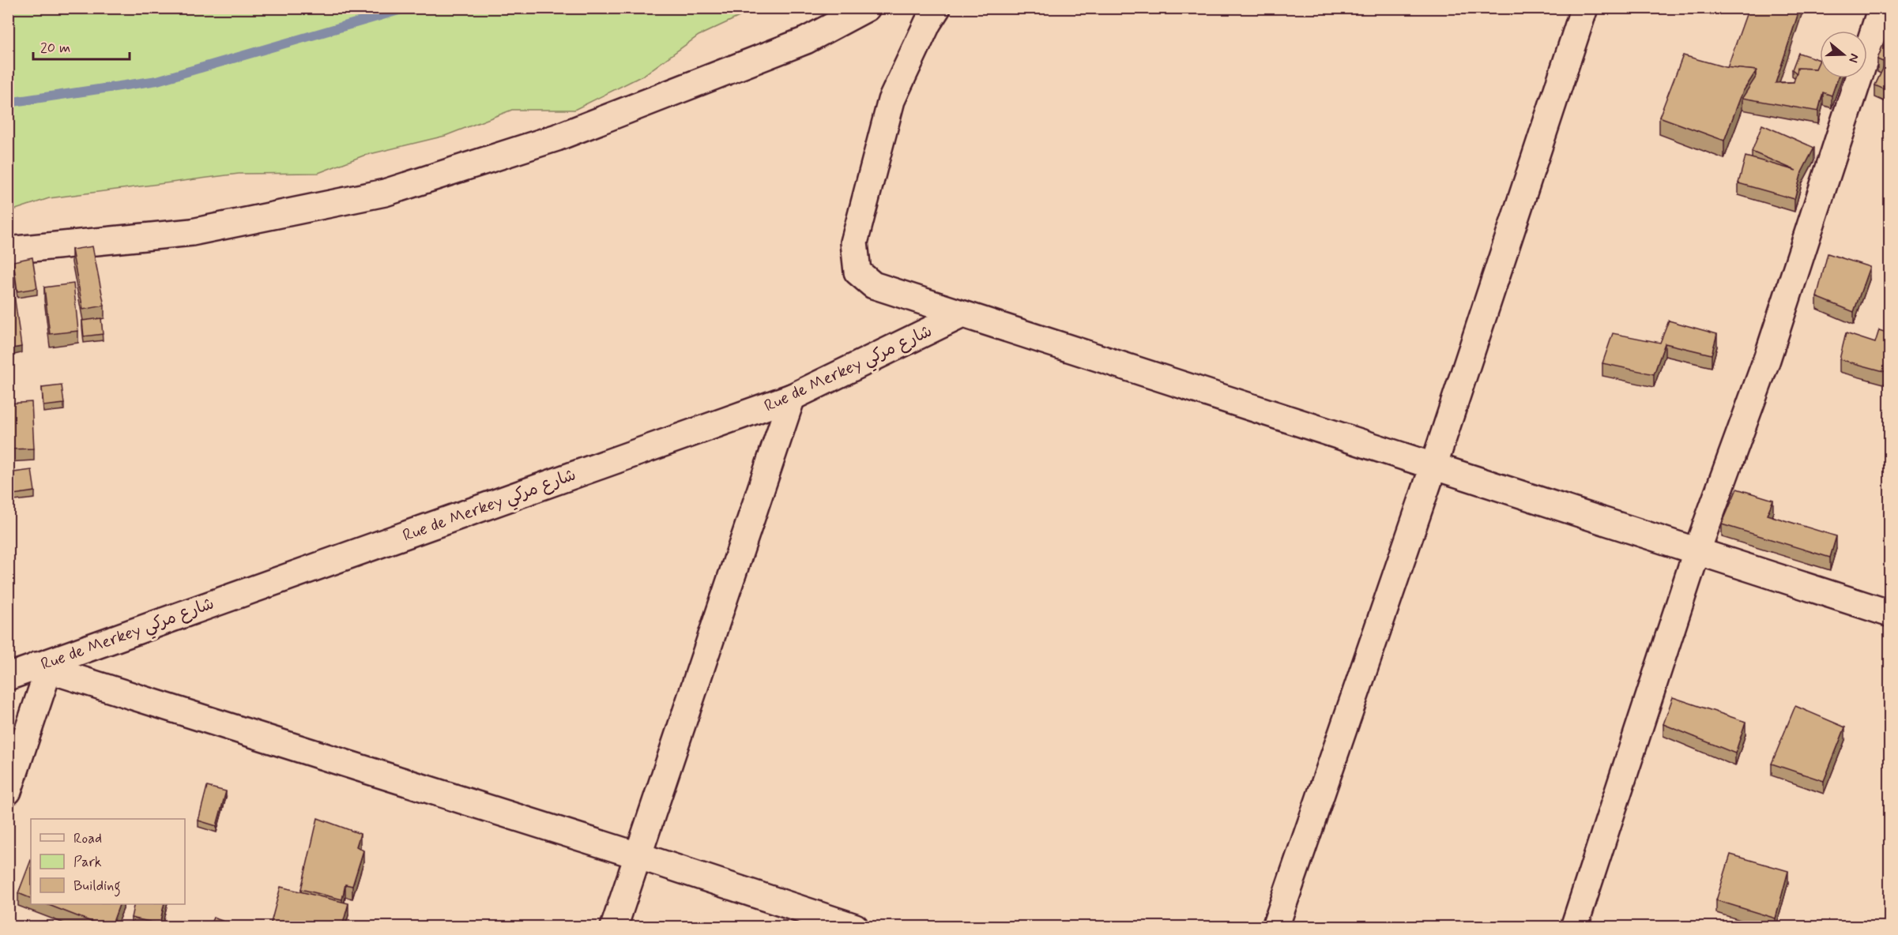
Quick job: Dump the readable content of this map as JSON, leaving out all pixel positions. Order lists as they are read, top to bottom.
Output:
{
  "streets": {
    "street": ["Rue de Merkey شارع مركي"]
  },
  "legend": ["Road", "Park", "Building"],
  "scale_bar": "20 m",
  "north": "right"
}
